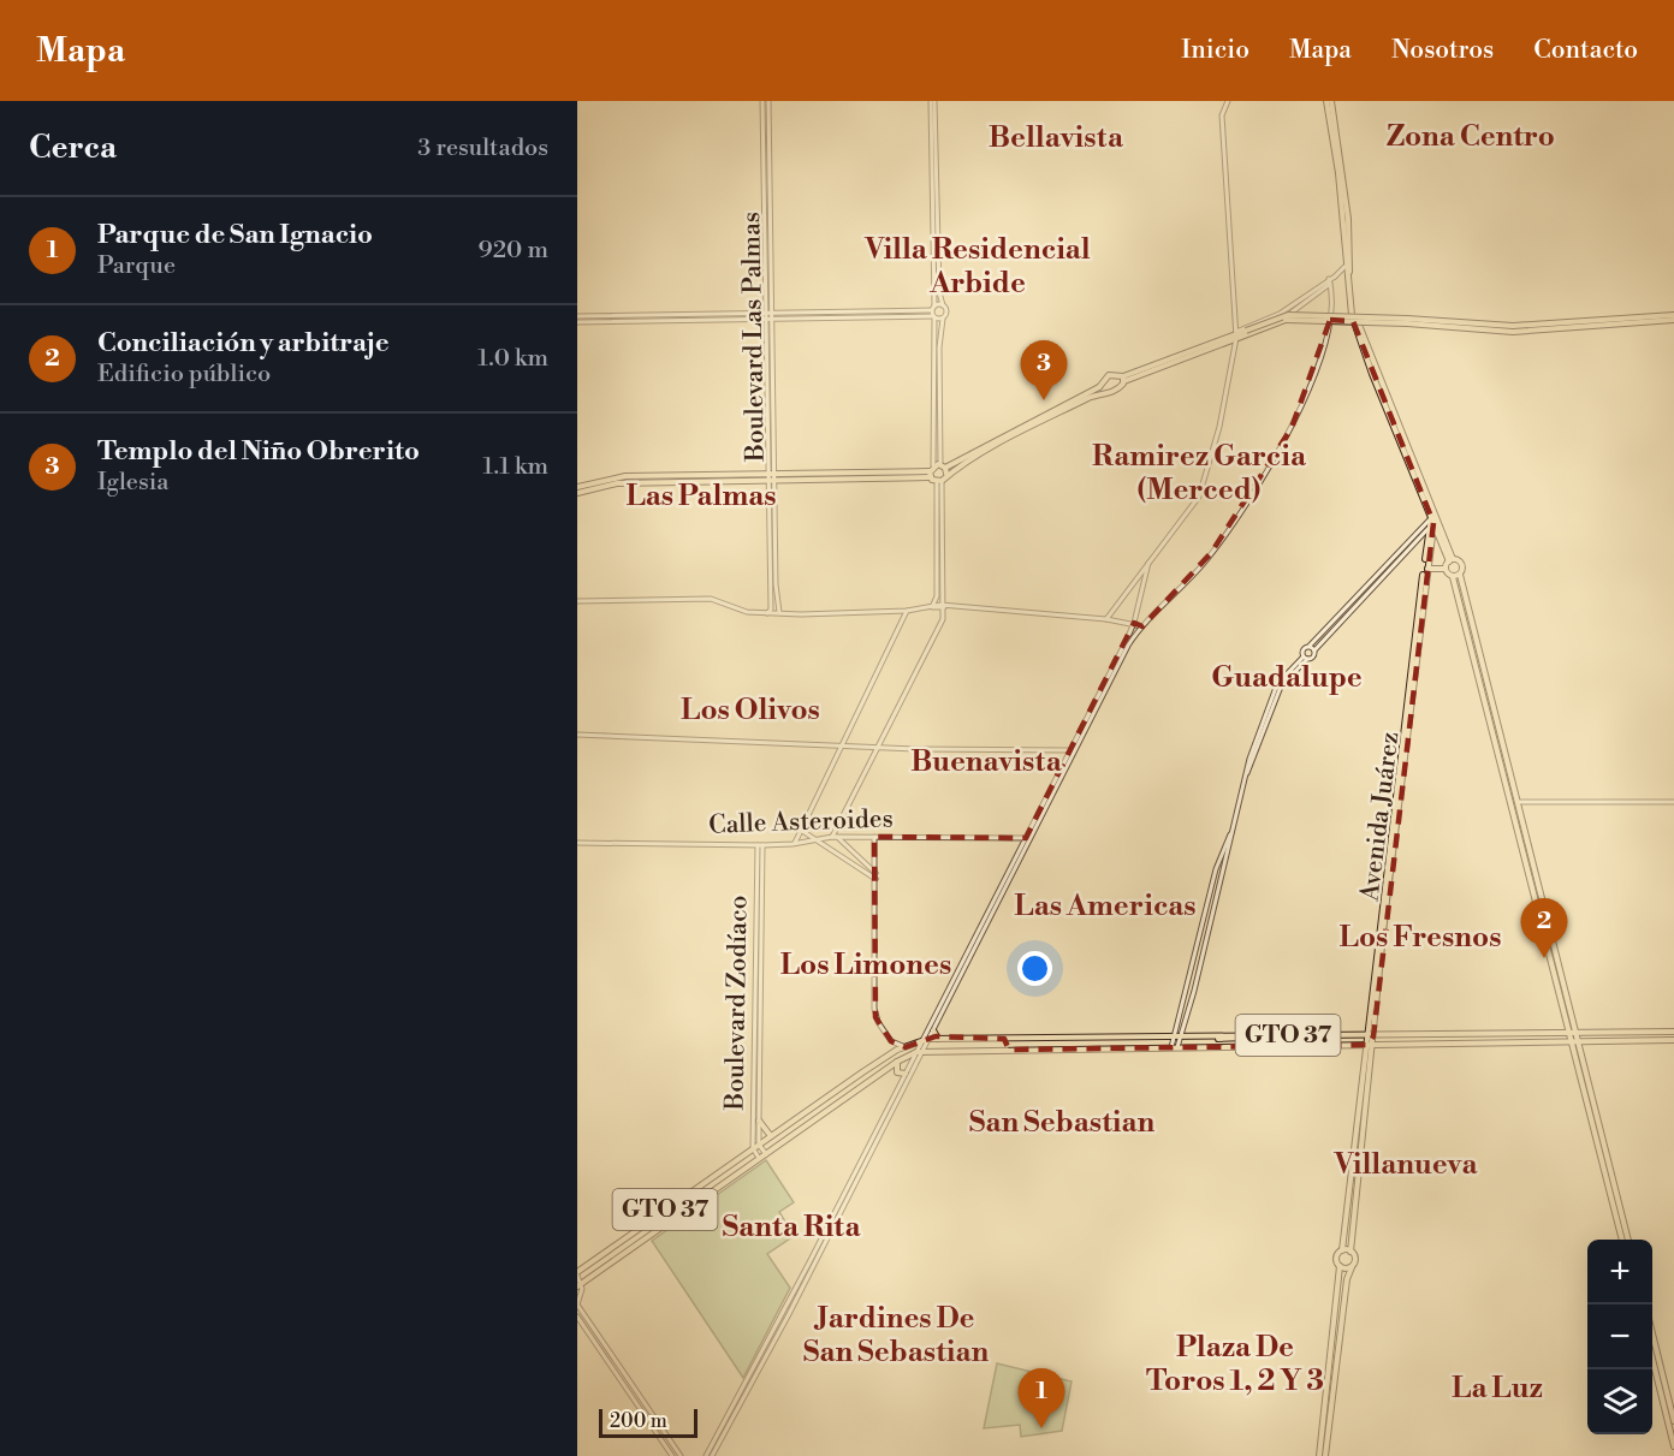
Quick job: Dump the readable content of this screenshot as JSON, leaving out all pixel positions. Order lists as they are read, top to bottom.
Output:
{
  "streets": {
    "main road": ["Avenida Juárez", "GTO 37"],
    "street": ["Boulevard Las Palmas", "Calle Asteroides", "Boulevard Zodíaco"]
  },
  "crossings": [
    ["Avenida Juárez", "GTO 37"],
    ["Calle Asteroides", "Boulevard Zodíaco"],
    ["Boulevard Zodíaco", "GTO 37"]
  ],
  "districts": [
    "Zona Centro",
    "Bellavista",
    "Villa Residencial Arbide",
    "Ramirez Garcia (Merced)",
    "Las Palmas",
    "Guadalupe",
    "Los Olivos",
    "Buenavista",
    "Las Americas",
    "Los Fresnos",
    "Los Limones",
    "San Sebastian",
    "Villanueva",
    "Santa Rita",
    "Jardines De San Sebastian",
    "Plaza De Toros 1, 2 Y 3",
    "La Luz"
  ],
  "scale_bar": "200 m",
  "page": {
    "header": "Mapa",
    "nav": [
      "Inicio",
      "Mapa",
      "Nosotros",
      "Contacto"
    ],
    "heading": ["Cerca", "3 resultados"],
    "list": [
      {
        "mark": "1",
        "name": "Parque de San Ignacio",
        "note": "Parque",
        "value": "920 m"
      },
      {
        "mark": "2",
        "name": "Conciliación y arbitraje",
        "note": "Edificio público",
        "value": "1.0 km"
      },
      {
        "mark": "3",
        "name": "Templo del Niño Obrerito",
        "note": "Iglesia",
        "value": "1.1 km"
      }
    ],
    "pins": ["3", "2", "1"],
    "map_buttons": ["+", "−"],
    "scale": "200 m"
  }
}
